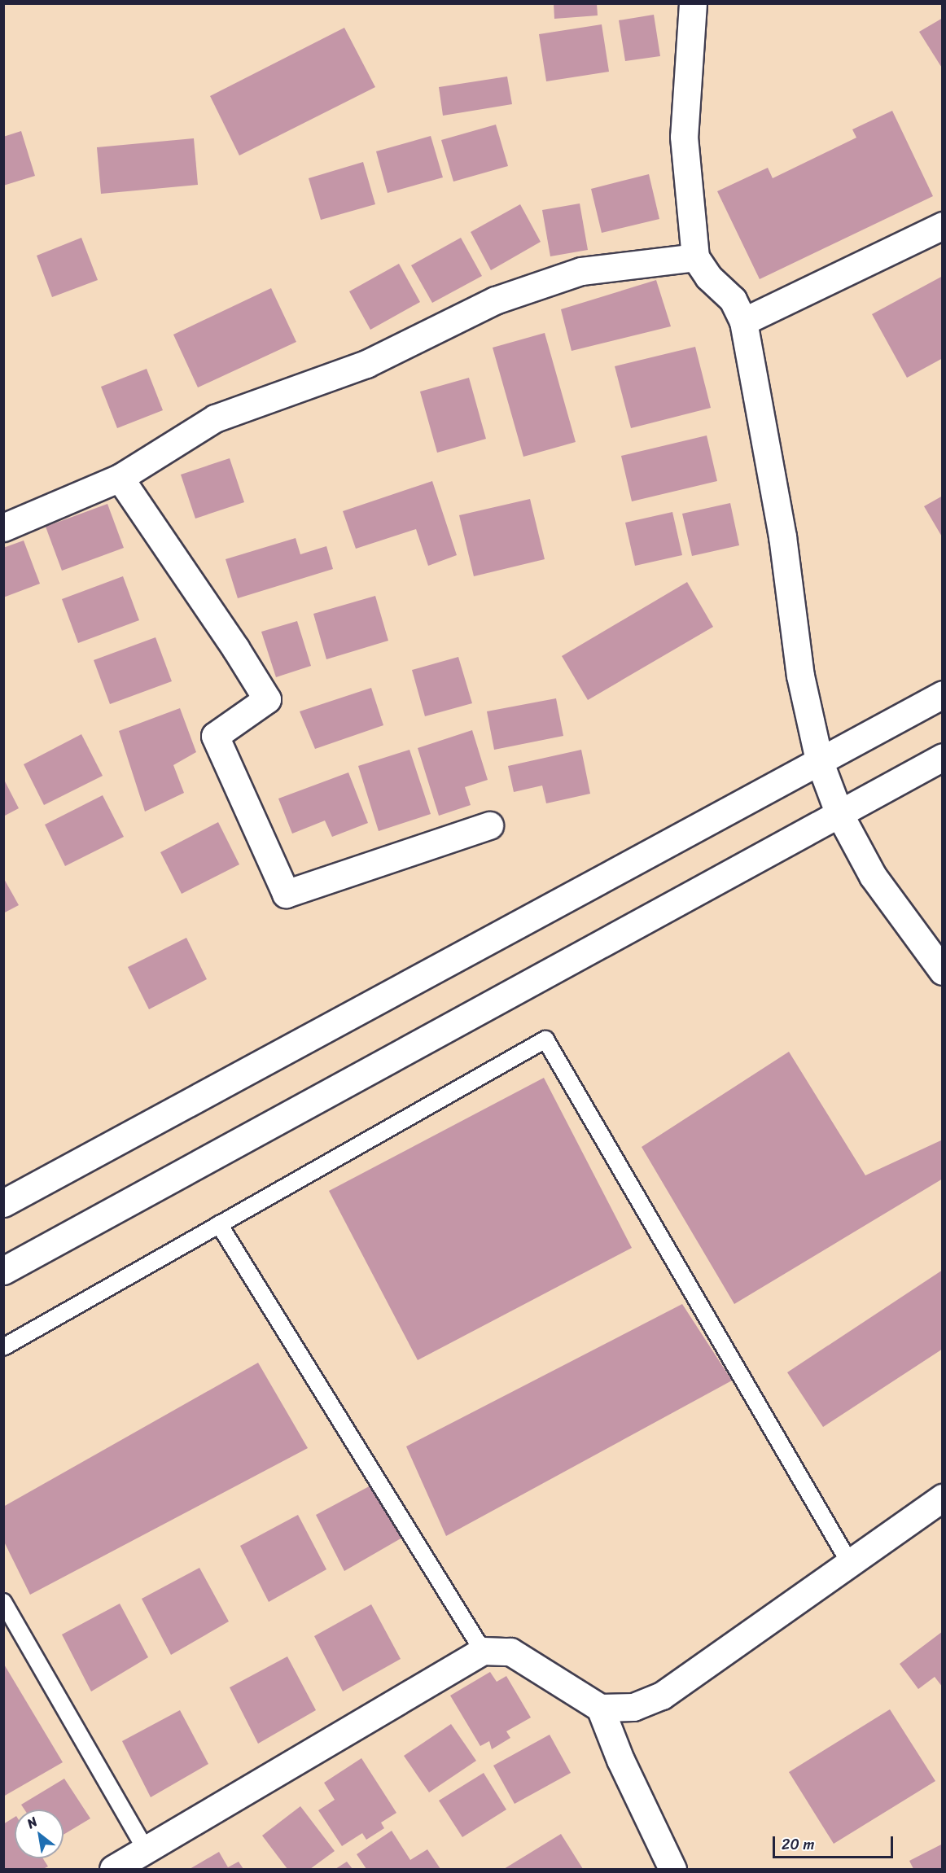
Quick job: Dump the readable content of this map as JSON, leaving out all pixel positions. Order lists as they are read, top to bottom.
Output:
{
  "scale_bar": "20 m",
  "north": "top left"
}
